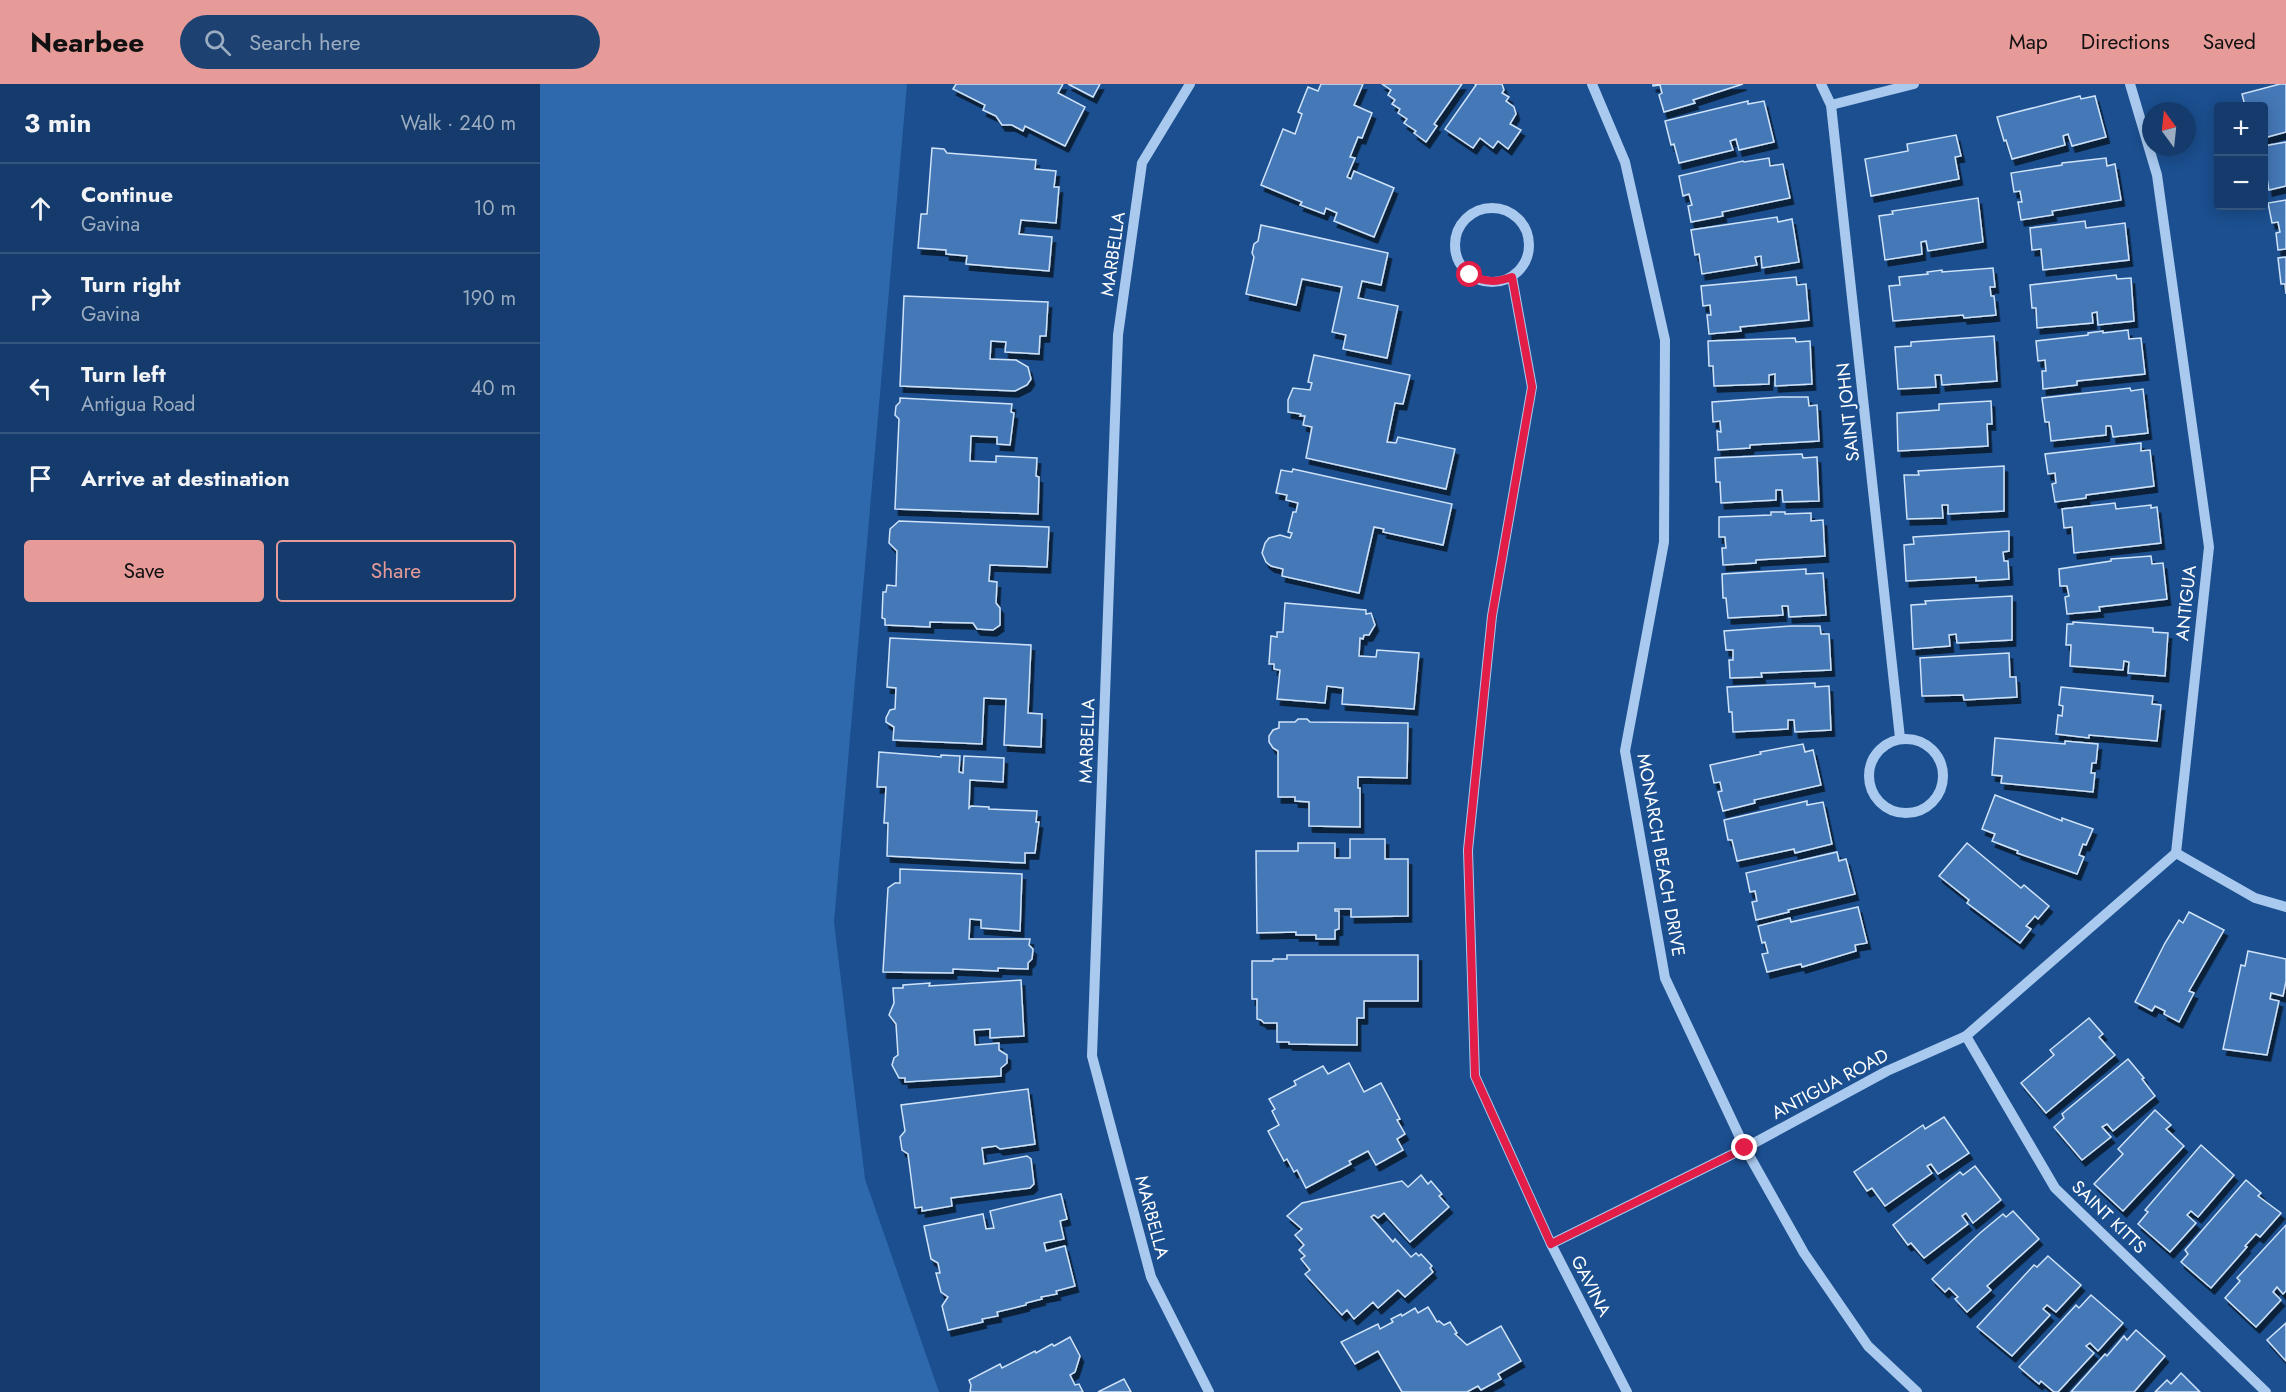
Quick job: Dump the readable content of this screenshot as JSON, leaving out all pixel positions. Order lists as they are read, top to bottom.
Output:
{
  "streets": {
    "street": [
      "MARBELLA",
      "SAINT JOHN",
      "ANTIGUA",
      "MONARCH BEACH DRIVE",
      "ANTIGUA ROAD",
      "SAINT KITTS",
      "GAVINA"
    ]
  },
  "crossings": [
    ["MONARCH BEACH DRIVE", "ANTIGUA ROAD"],
    ["ANTIGUA ROAD", "SAINT KITTS"],
    ["ANTIGUA ROAD", "GAVINA"]
  ],
  "north": "top",
  "page": {
    "header": "Nearbee",
    "search": "Search here",
    "nav": ["Map", "Directions", "Saved"],
    "heading": ["3 min", "Walk · 240 m"],
    "map_buttons": ["+", "−"],
    "list": [
      ["Continue", "Gavina", "10 m"],
      ["Turn right", "Gavina", "190 m"],
      ["Turn left", "Antigua Road", "40 m"],
      "Arrive at destination"
    ],
    "buttons": ["Save", "Share"]
  }
}
